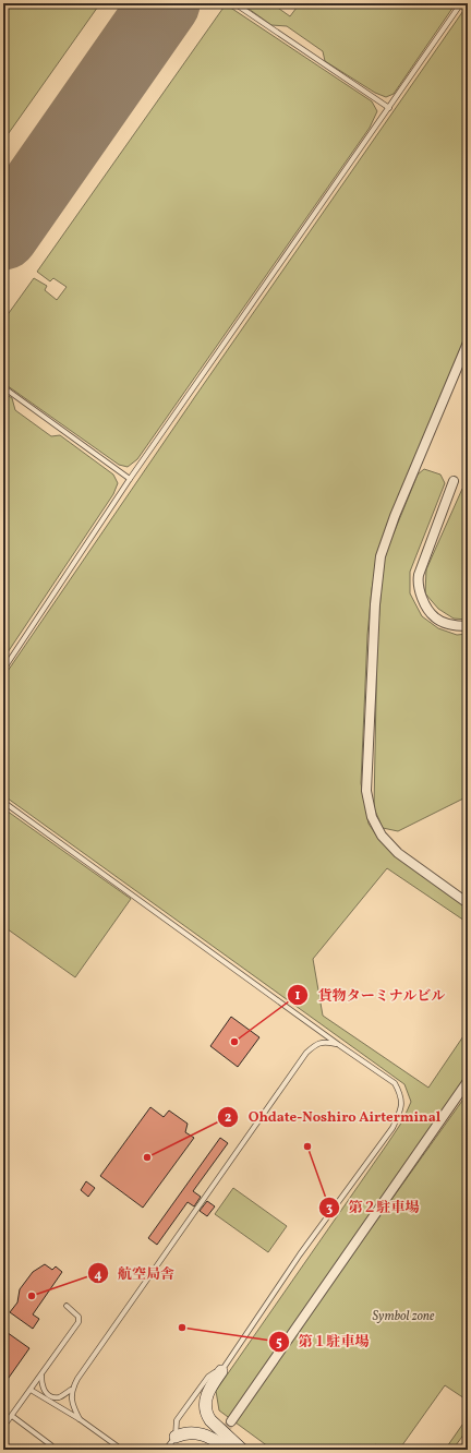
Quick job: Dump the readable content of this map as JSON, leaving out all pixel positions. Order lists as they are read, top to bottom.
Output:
{
  "parks": ["Symbol zone"],
  "places": [
    "貨物ターミナルビル",
    "第２駐車場",
    "Ohdate-Noshiro Airterminal",
    "航空局舎",
    "第１駐車場"
  ]
}
